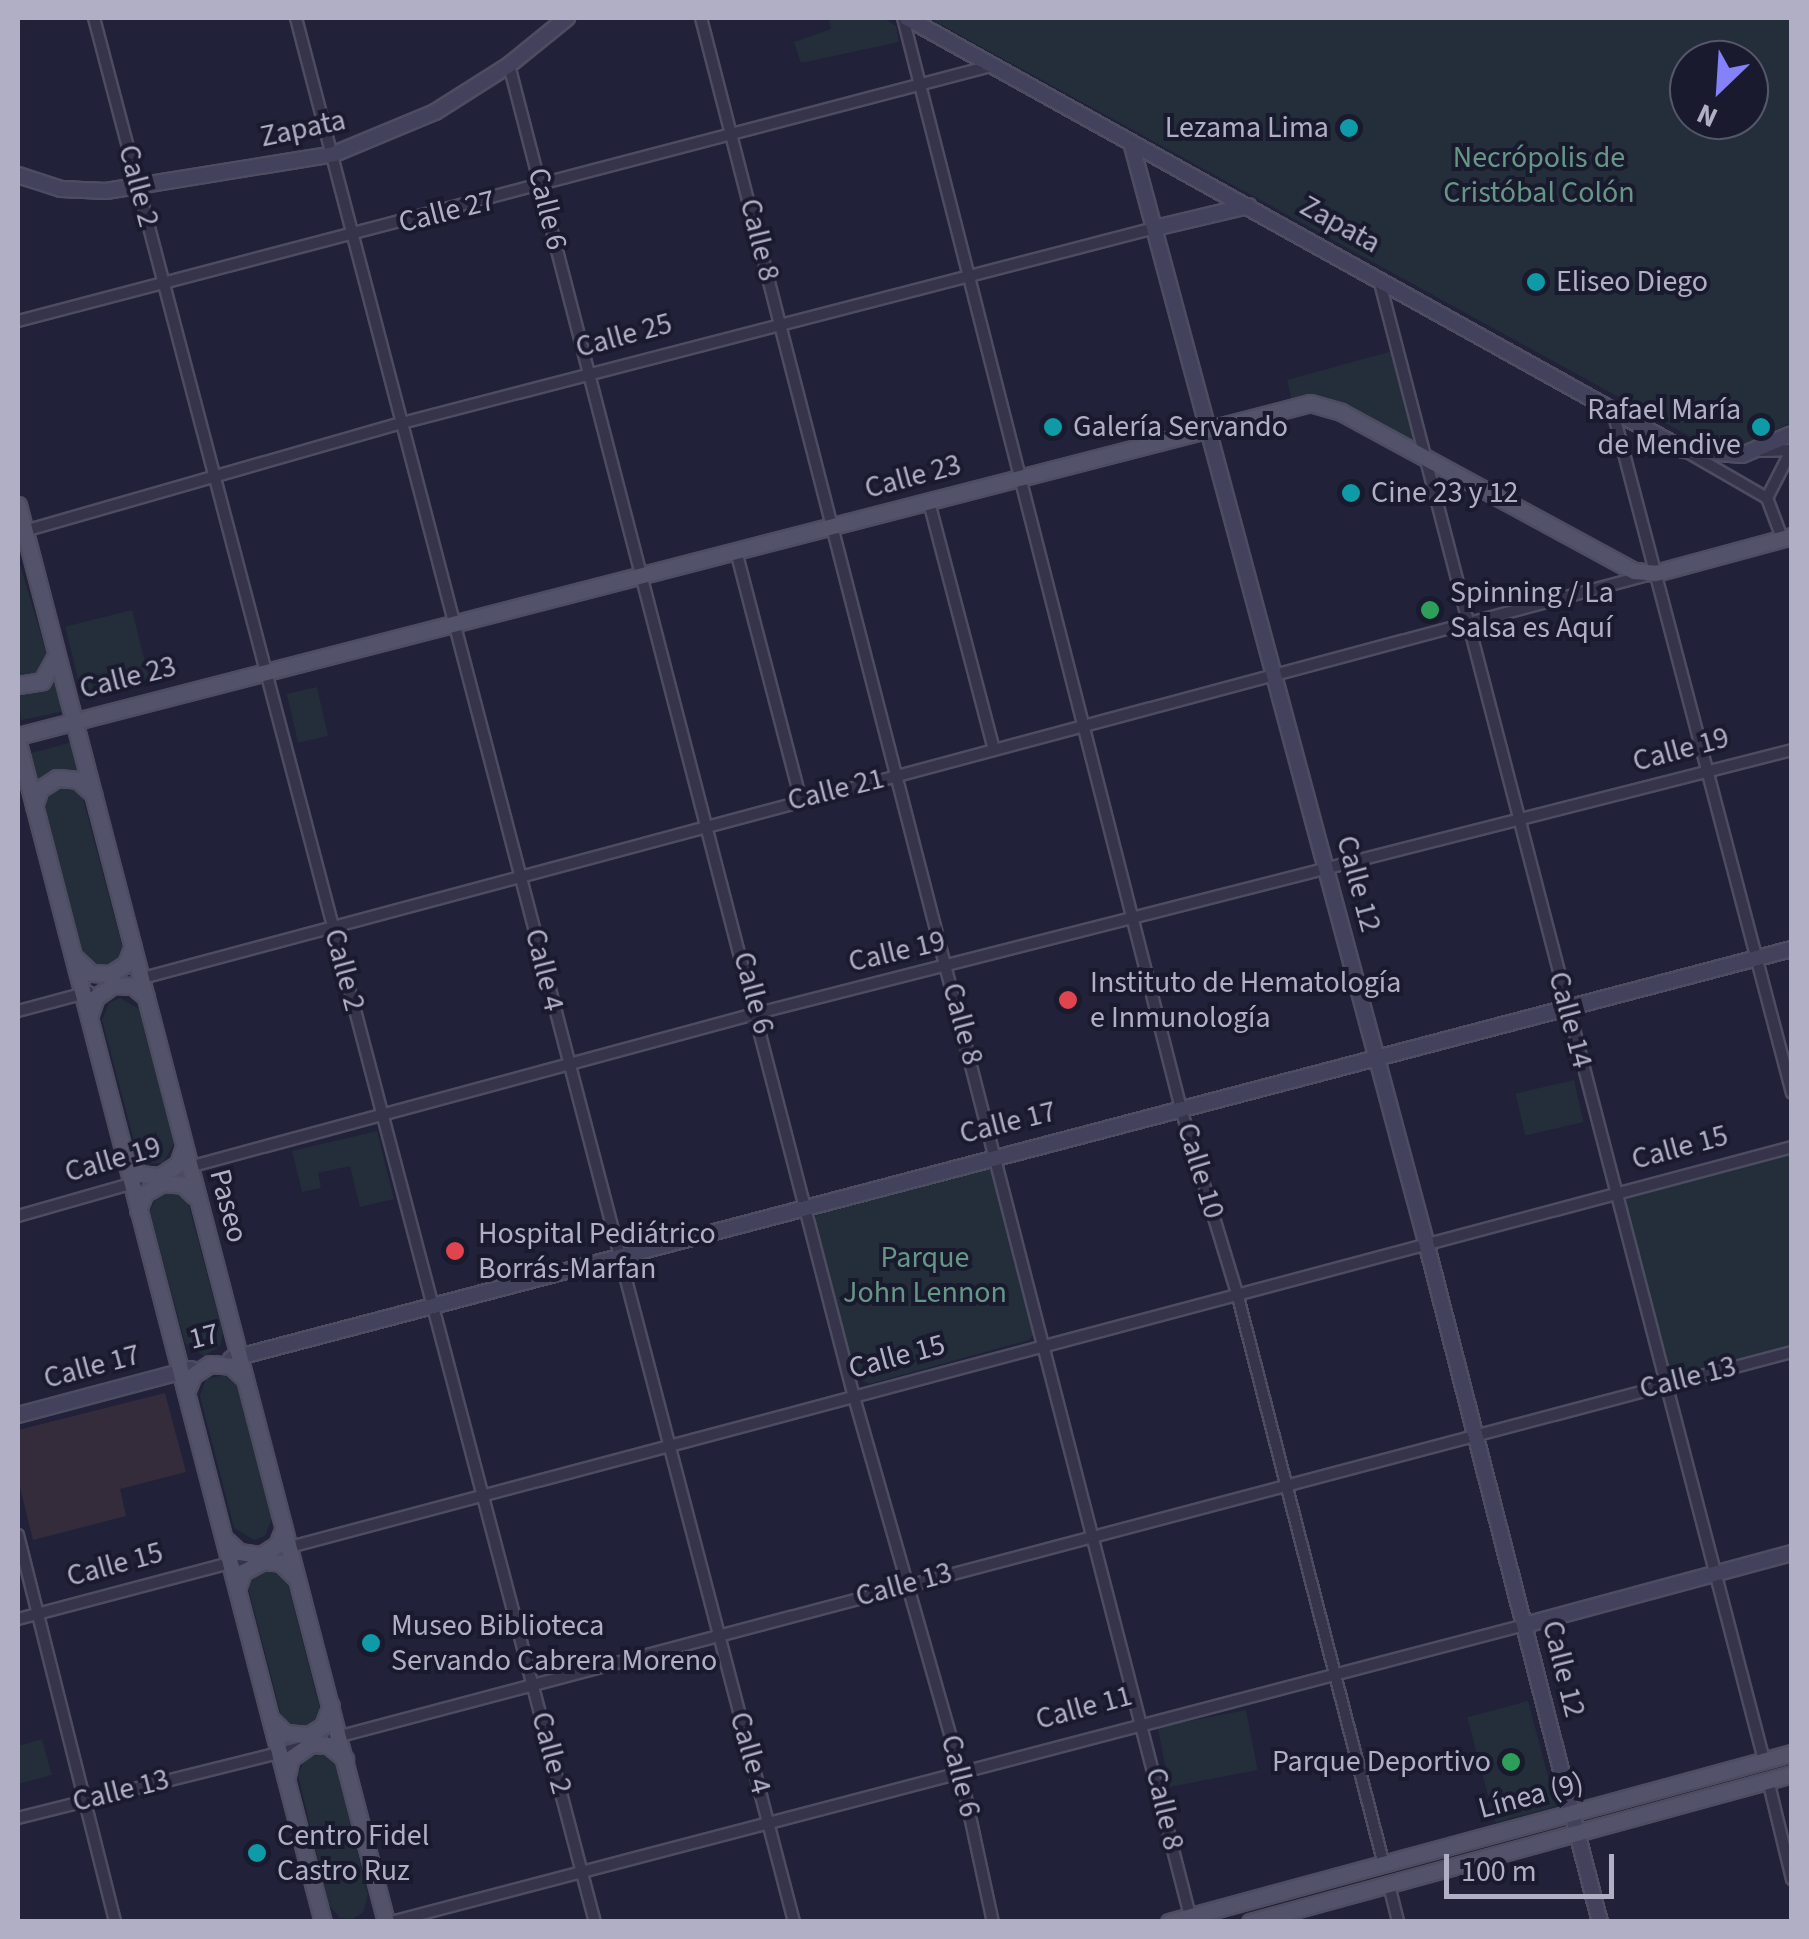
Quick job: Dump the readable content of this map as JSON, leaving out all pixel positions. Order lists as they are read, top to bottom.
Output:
{
  "streets": {
    "main road": [
      "Zapata",
      "Calle 25",
      "Calle 23",
      "Calle 19",
      "Calle 12",
      "Calle 17",
      "Calle 15",
      "Paseo",
      "17",
      "Calle 11",
      "Línea (9)"
    ],
    "street": [
      "Calle 2",
      "Calle 6",
      "Calle 27",
      "Calle 8",
      "Calle 21",
      "Calle 4",
      "Calle 14",
      "Calle 10",
      "Calle 13"
    ]
  },
  "crossings": [
    ["Zapata", "Calle 2"],
    ["Zapata", "Calle 6"],
    ["Zapata", "Calle 27"],
    ["Zapata", "Calle 25"],
    ["Zapata", "Calle 12"],
    ["Zapata", "Calle 4"],
    ["Zapata", "Calle 14"],
    ["Zapata", "Calle 10"],
    ["Calle 2", "Calle 27"],
    ["Calle 2", "Calle 25"],
    ["Calle 2", "Calle 23"],
    ["Calle 2", "Calle 19"],
    ["Calle 2", "Calle 21"],
    ["Calle 2", "Calle 17"],
    ["Calle 2", "Calle 15"],
    ["Calle 2", "Calle 13"],
    ["Calle 2", "Calle 11"],
    ["Calle 6", "Calle 27"],
    ["Calle 6", "Calle 25"],
    ["Calle 6", "Calle 23"],
    ["Calle 6", "Calle 19"],
    ["Calle 6", "Calle 21"],
    ["Calle 6", "Calle 17"],
    ["Calle 6", "Calle 15"],
    ["Calle 6", "Calle 13"],
    ["Calle 6", "Calle 11"],
    ["Calle 27", "Calle 8"],
    ["Calle 27", "Calle 4"],
    ["Calle 27", "Calle 10"],
    ["Calle 8", "Calle 25"],
    ["Calle 8", "Calle 23"],
    ["Calle 8", "Calle 19"],
    ["Calle 8", "Calle 21"],
    ["Calle 8", "Calle 17"],
    ["Calle 8", "Calle 15"],
    ["Calle 8", "Calle 13"],
    ["Calle 8", "Calle 11"],
    ["Calle 8", "Línea (9)"],
    ["Calle 25", "Calle 12"],
    ["Calle 25", "Calle 4"],
    ["Calle 25", "Calle 10"],
    ["Calle 25", "Paseo"],
    ["Calle 23", "Calle 21"],
    ["Calle 23", "Calle 12"],
    ["Calle 23", "Calle 4"],
    ["Calle 23", "Calle 14"],
    ["Calle 23", "Calle 10"],
    ["Calle 23", "Paseo"],
    ["Calle 19", "Calle 12"],
    ["Calle 19", "Calle 4"],
    ["Calle 19", "Calle 14"],
    ["Calle 19", "Calle 10"],
    ["Calle 19", "Paseo"],
    ["Calle 21", "Calle 12"],
    ["Calle 21", "Calle 4"],
    ["Calle 21", "Calle 14"],
    ["Calle 21", "Calle 10"],
    ["Calle 21", "Paseo"],
    ["Calle 12", "Calle 17"],
    ["Calle 12", "Calle 15"],
    ["Calle 12", "Calle 13"],
    ["Calle 12", "Calle 11"],
    ["Calle 12", "Línea (9)"],
    ["Calle 4", "Calle 17"],
    ["Calle 4", "Calle 15"],
    ["Calle 4", "Calle 13"],
    ["Calle 4", "Calle 11"],
    ["Calle 14", "Calle 17"],
    ["Calle 14", "Calle 15"],
    ["Calle 14", "Calle 13"],
    ["Calle 14", "Calle 11"],
    ["Calle 14", "Línea (9)"],
    ["Calle 17", "Calle 10"],
    ["Calle 17", "Paseo"],
    ["Calle 17", "17"],
    ["Calle 15", "Calle 10"],
    ["Calle 15", "Paseo"],
    ["Calle 10", "Calle 13"],
    ["Calle 10", "Calle 11"],
    ["Calle 10", "Línea (9)"],
    ["Paseo", "17"],
    ["Paseo", "Calle 13"],
    ["Paseo", "Calle 11"]
  ],
  "parks": ["Necrópolis de Cristóbal Colón", "Parque John Lennon"],
  "places": [
    "Lezama Lima",
    "Eliseo Diego",
    "Galería Servando",
    "Rafael María de Mendive",
    "Cine 23 y 12",
    "Spinning / La Salsa es Aquí",
    "Instituto de Hematología e Inmunología",
    "Hospital Pediátrico Borrás-Marfan",
    "Museo Biblioteca Servando Cabrera Moreno",
    "Parque Deportivo",
    "Centro Fidel Castro Ruz"
  ],
  "scale_bar": "100 m",
  "north": "bottom left"
}
